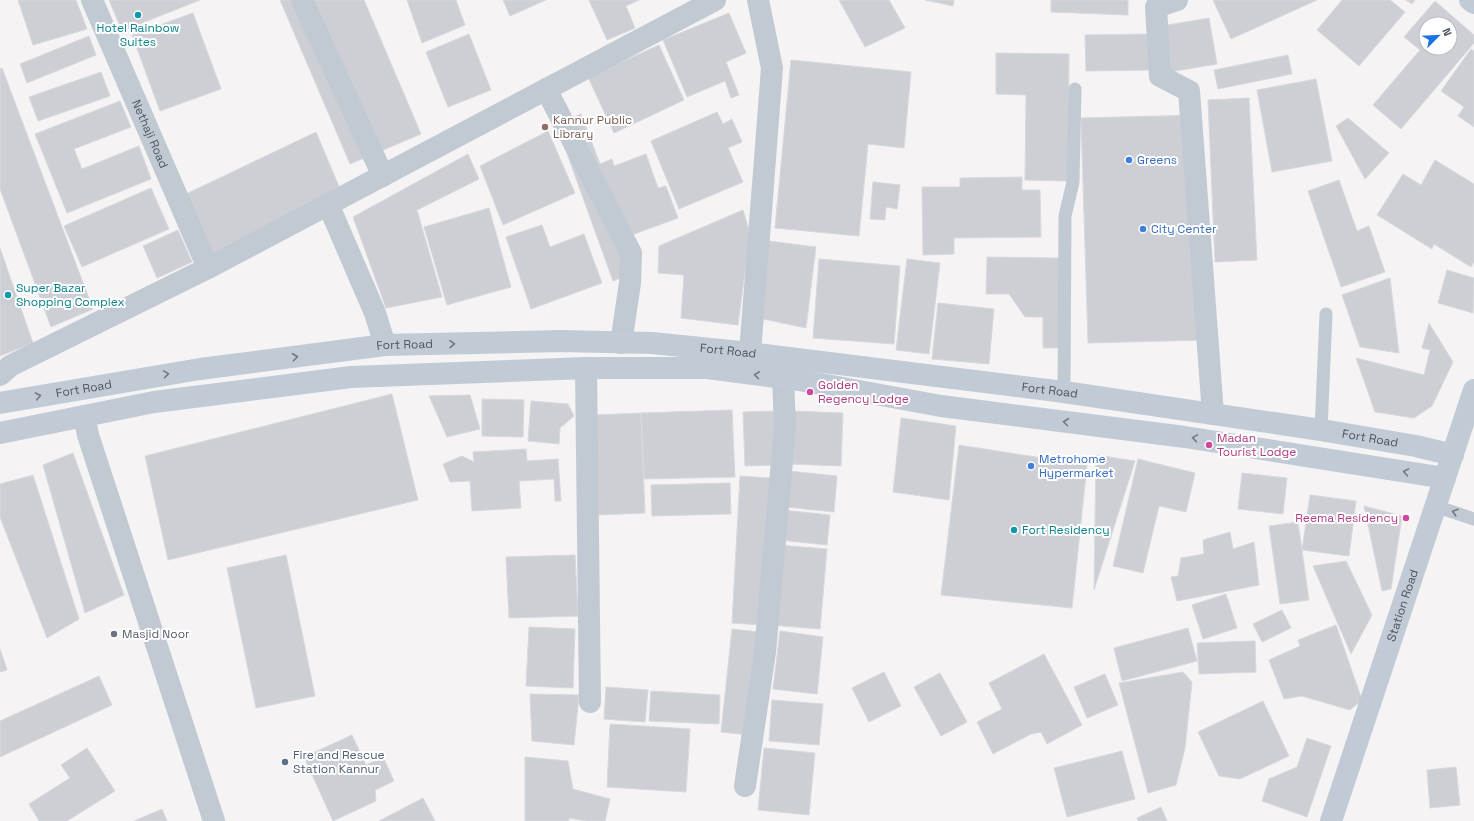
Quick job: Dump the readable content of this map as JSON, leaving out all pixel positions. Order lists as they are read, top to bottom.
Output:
{
  "streets": {
    "main road": ["Fort Road", "Station Road"],
    "street": ["Nethaji Road"]
  },
  "crossings": [
    ["Fort Road", "Station Road"]
  ],
  "places": [
    "Hotel Rainbow Suites",
    "Kannur Public Library",
    "Greens",
    "City Center",
    "Super Bazar Shopping Complex",
    "Golden Regency Lodge",
    "Madan Tourist Lodge",
    "Metrohome Hypermarket",
    "Reema Residency",
    "Fort Residency",
    "Masjid Noor",
    "Fire and Rescue Station Kannur"
  ],
  "north": "top right"
}
